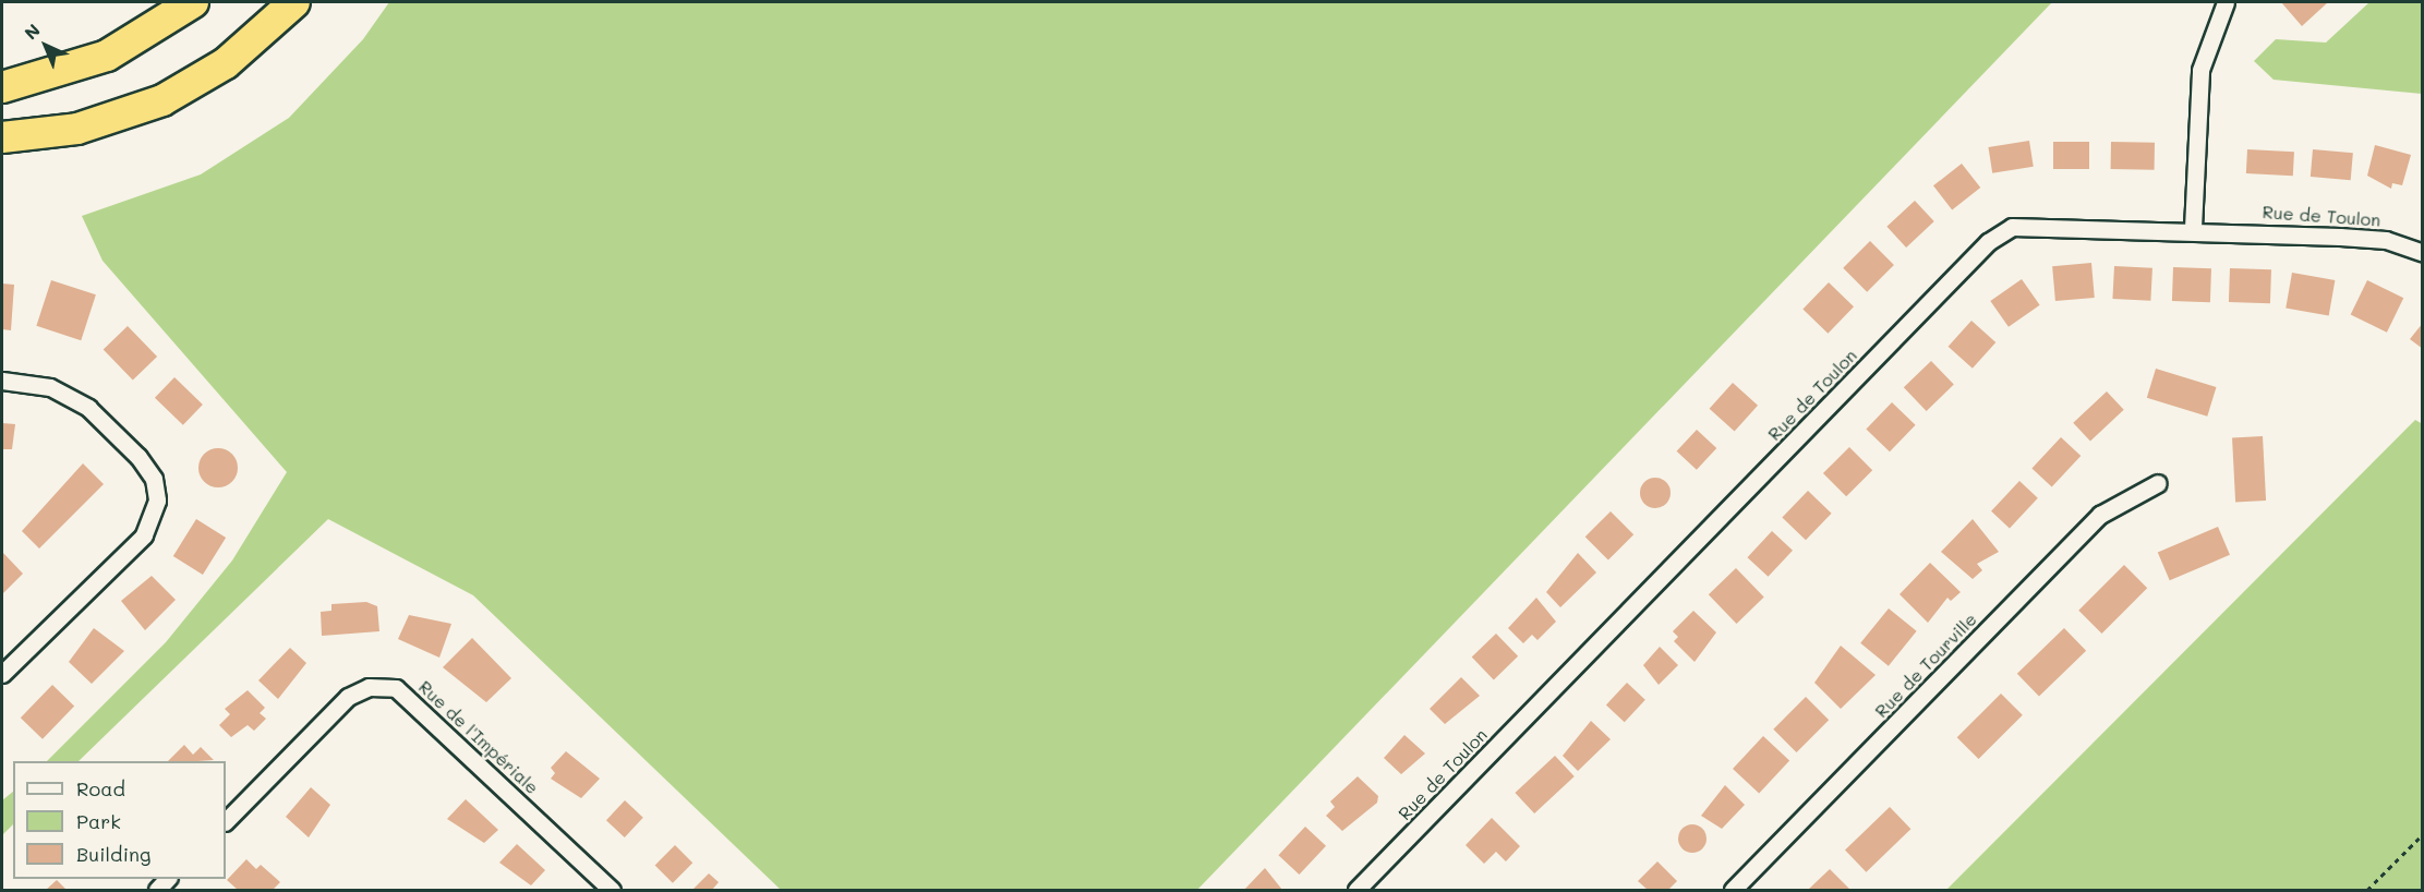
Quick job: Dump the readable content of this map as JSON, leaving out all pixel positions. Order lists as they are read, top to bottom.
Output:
{
  "streets": {
    "street": ["Rue de Toulon", "Rue de Tourville", "Rue de l'Impériale"]
  },
  "legend": ["Road", "Park", "Building"],
  "north": "top left"
}
